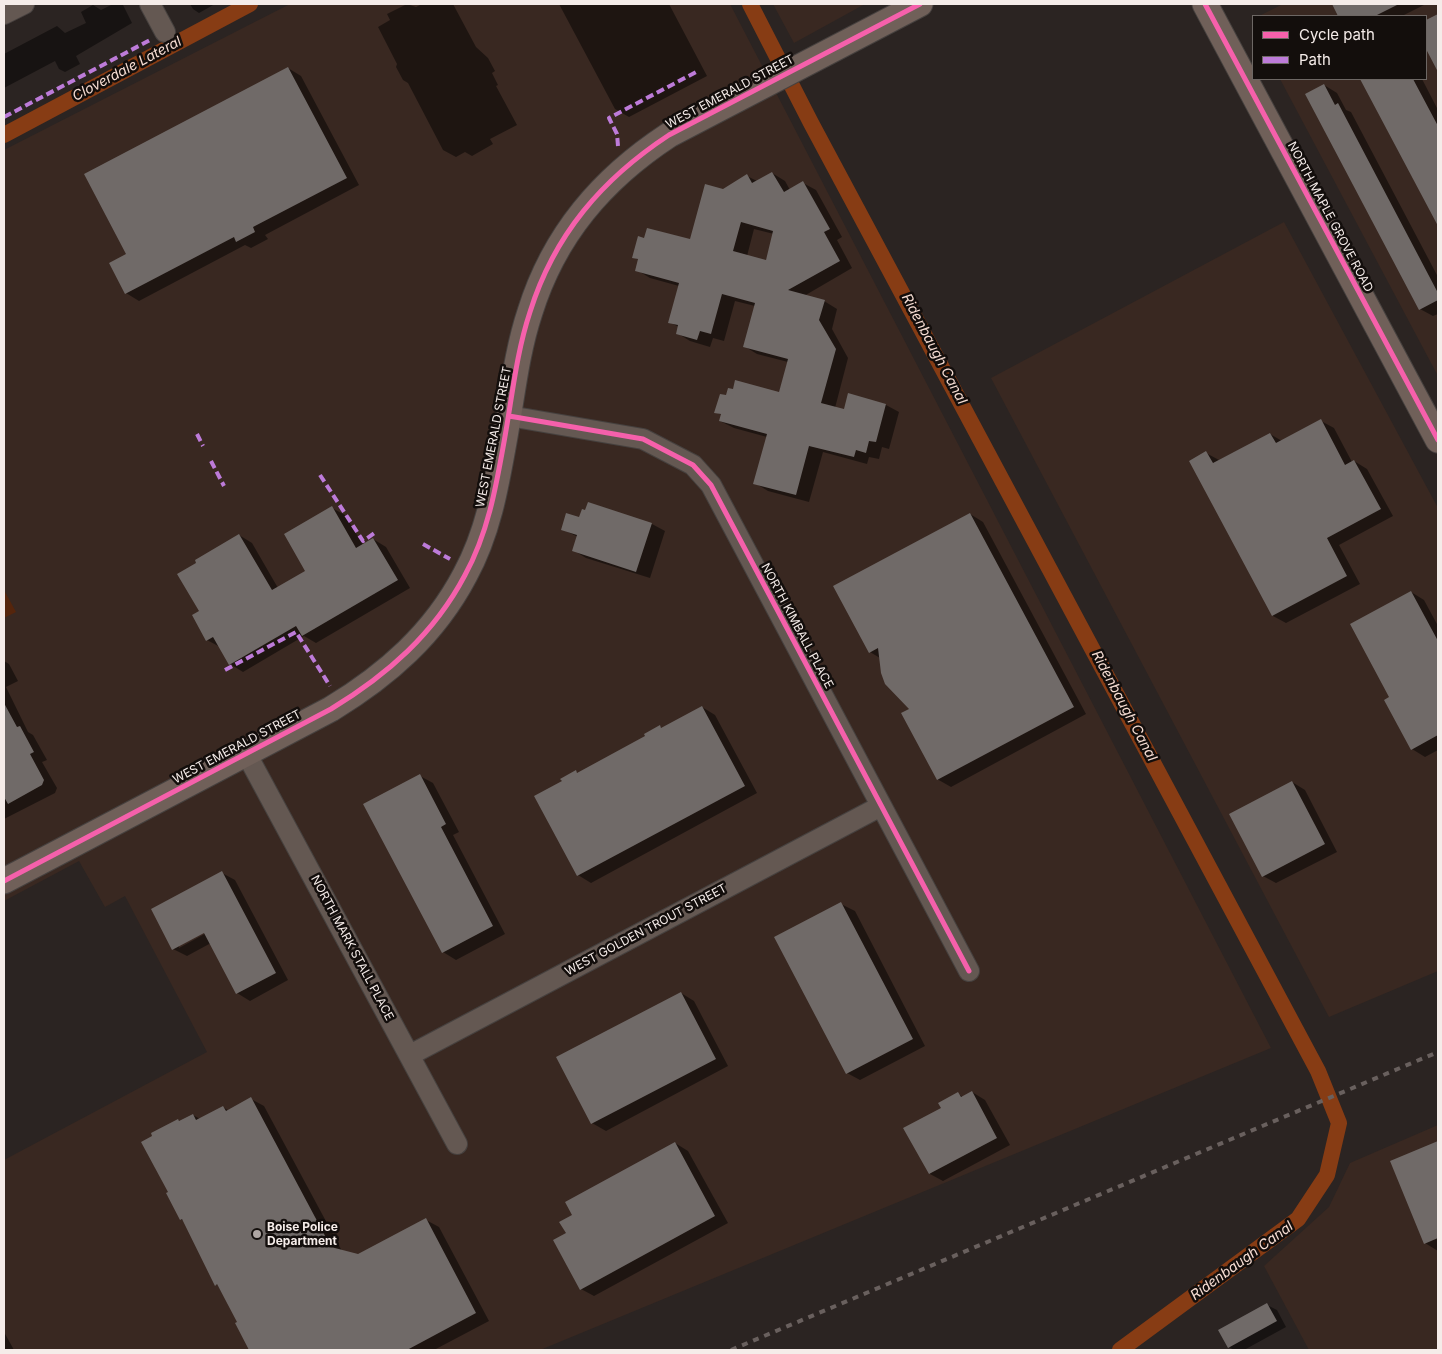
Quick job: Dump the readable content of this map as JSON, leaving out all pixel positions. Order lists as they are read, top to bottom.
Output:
{
  "streets": {
    "main road": ["WEST EMERALD STREET", "NORTH MAPLE GROVE ROAD"],
    "street": ["NORTH KIMBALL PLACE", "WEST GOLDEN TROUT STREET", "NORTH MARK STALL PLACE"]
  },
  "crossings": [
    ["WEST EMERALD STREET", "NORTH KIMBALL PLACE"],
    ["WEST EMERALD STREET", "NORTH MARK STALL PLACE"],
    ["NORTH KIMBALL PLACE", "WEST GOLDEN TROUT STREET"],
    ["WEST GOLDEN TROUT STREET", "NORTH MARK STALL PLACE"]
  ],
  "water": ["Cloverdale Lateral", "Ridenbaugh Canal"],
  "places": ["Boise Police Department"],
  "legend": ["Cycle path", "Path"]
}
